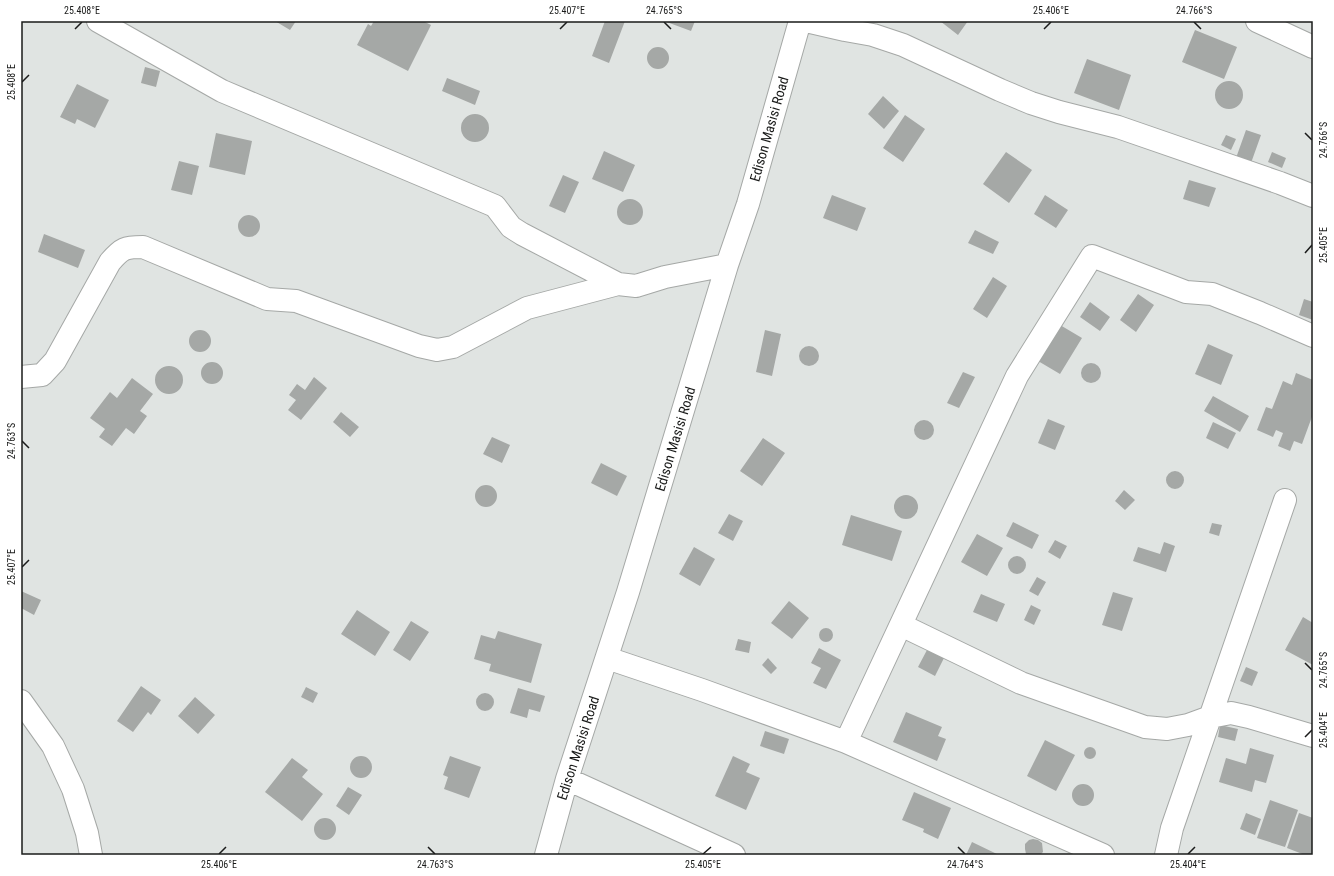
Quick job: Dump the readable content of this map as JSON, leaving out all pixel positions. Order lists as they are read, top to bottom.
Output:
{
  "streets": {
    "street": ["Edison Masisi Road"]
  },
  "coordinates": [
    "25.408°E",
    "25.407°E",
    "24.765°S",
    "25.406°E",
    "24.766°S",
    "25.405°E",
    "24.763°S",
    "25.404°E",
    "24.764°S"
  ]
}
